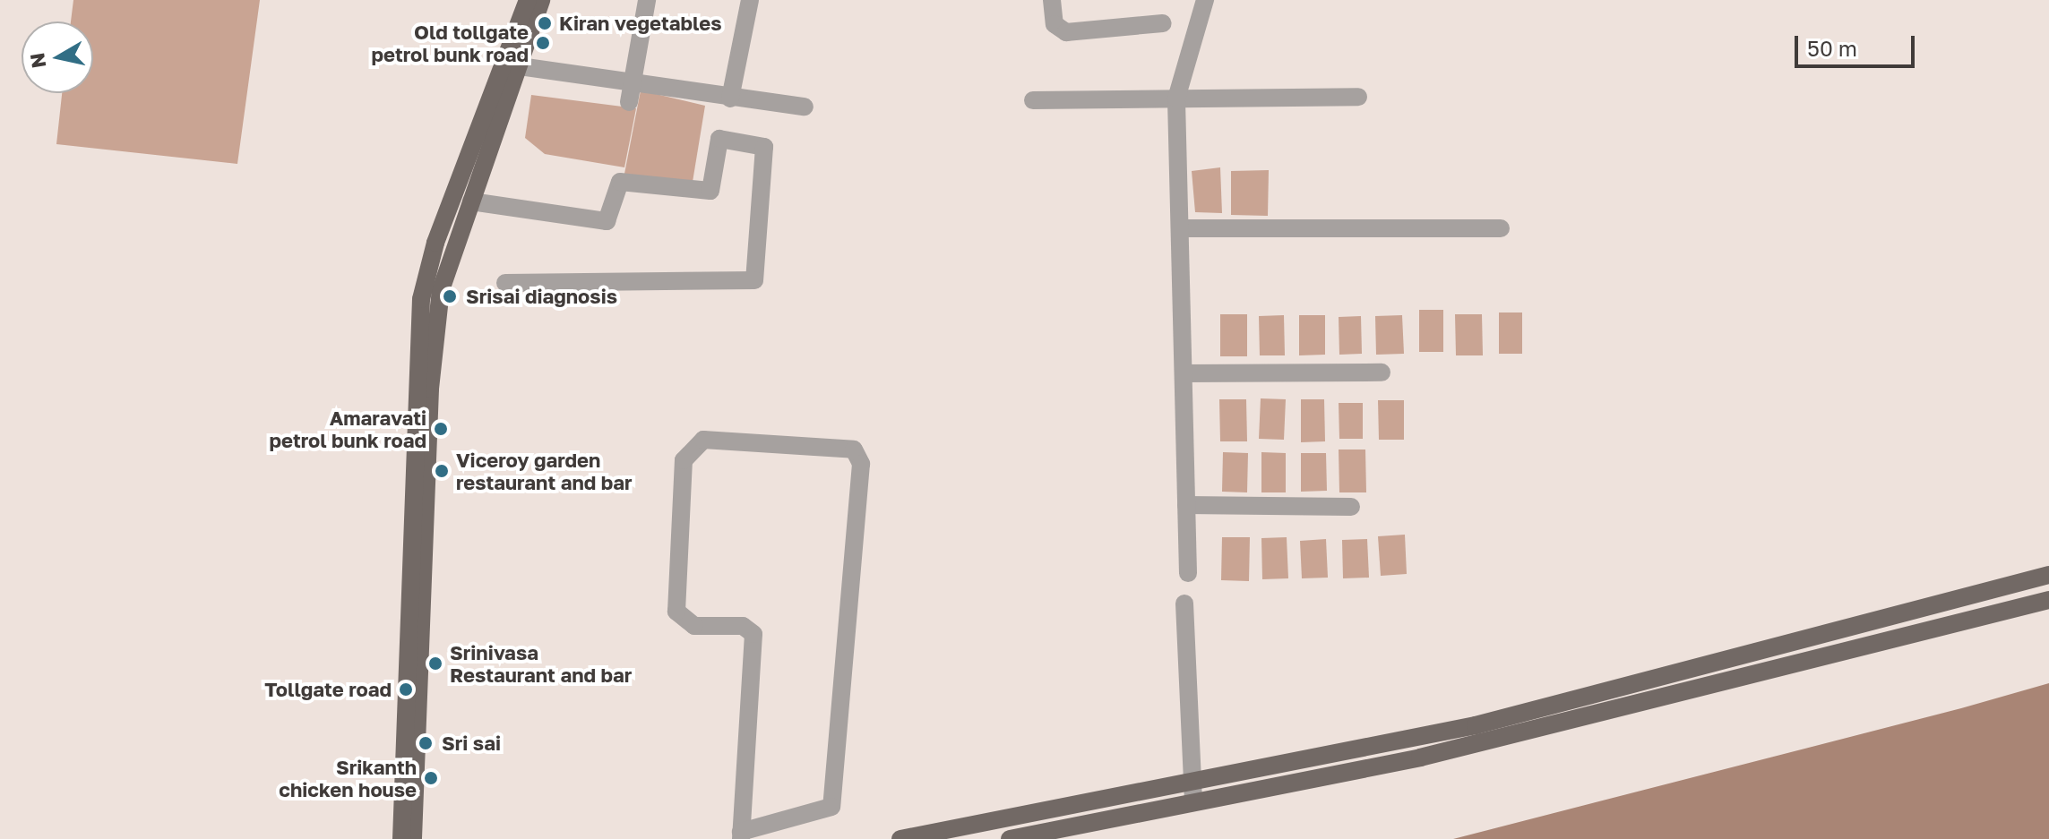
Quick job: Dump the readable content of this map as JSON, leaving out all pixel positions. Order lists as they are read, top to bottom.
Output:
{
  "places": [
    "Kiran vegetables",
    "Old tollgate petrol bunk road",
    "Srisai diagnosis",
    "Amaravati petrol bunk road",
    "Viceroy garden restaurant and bar",
    "Srinivasa Restaurant and bar",
    "Tollgate road",
    "Sri sai",
    "Srikanth chicken house"
  ],
  "scale_bar": "50 m",
  "north": "left"
}
